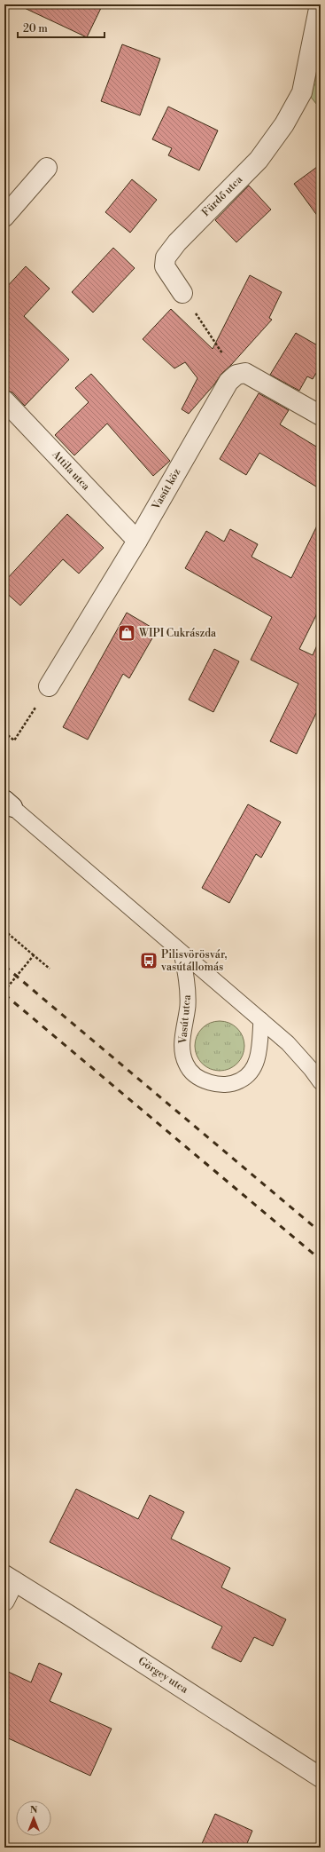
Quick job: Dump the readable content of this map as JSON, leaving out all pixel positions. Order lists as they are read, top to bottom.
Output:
{
  "streets": {
    "street": [
      "Fürdő utca",
      "Attila utca",
      "Vasút köz",
      "Görgey utca"
    ],
    "lane": ["Vasút utca"]
  },
  "crossings": [
    ["Attila utca", "Vasút köz"]
  ],
  "places": {
    "shop": ["WIPI Cukrászda"],
    "bus stop": ["Pilisvörösvár, vasútállomás"]
  },
  "scale_bar": "20 m",
  "north": "top"
}
